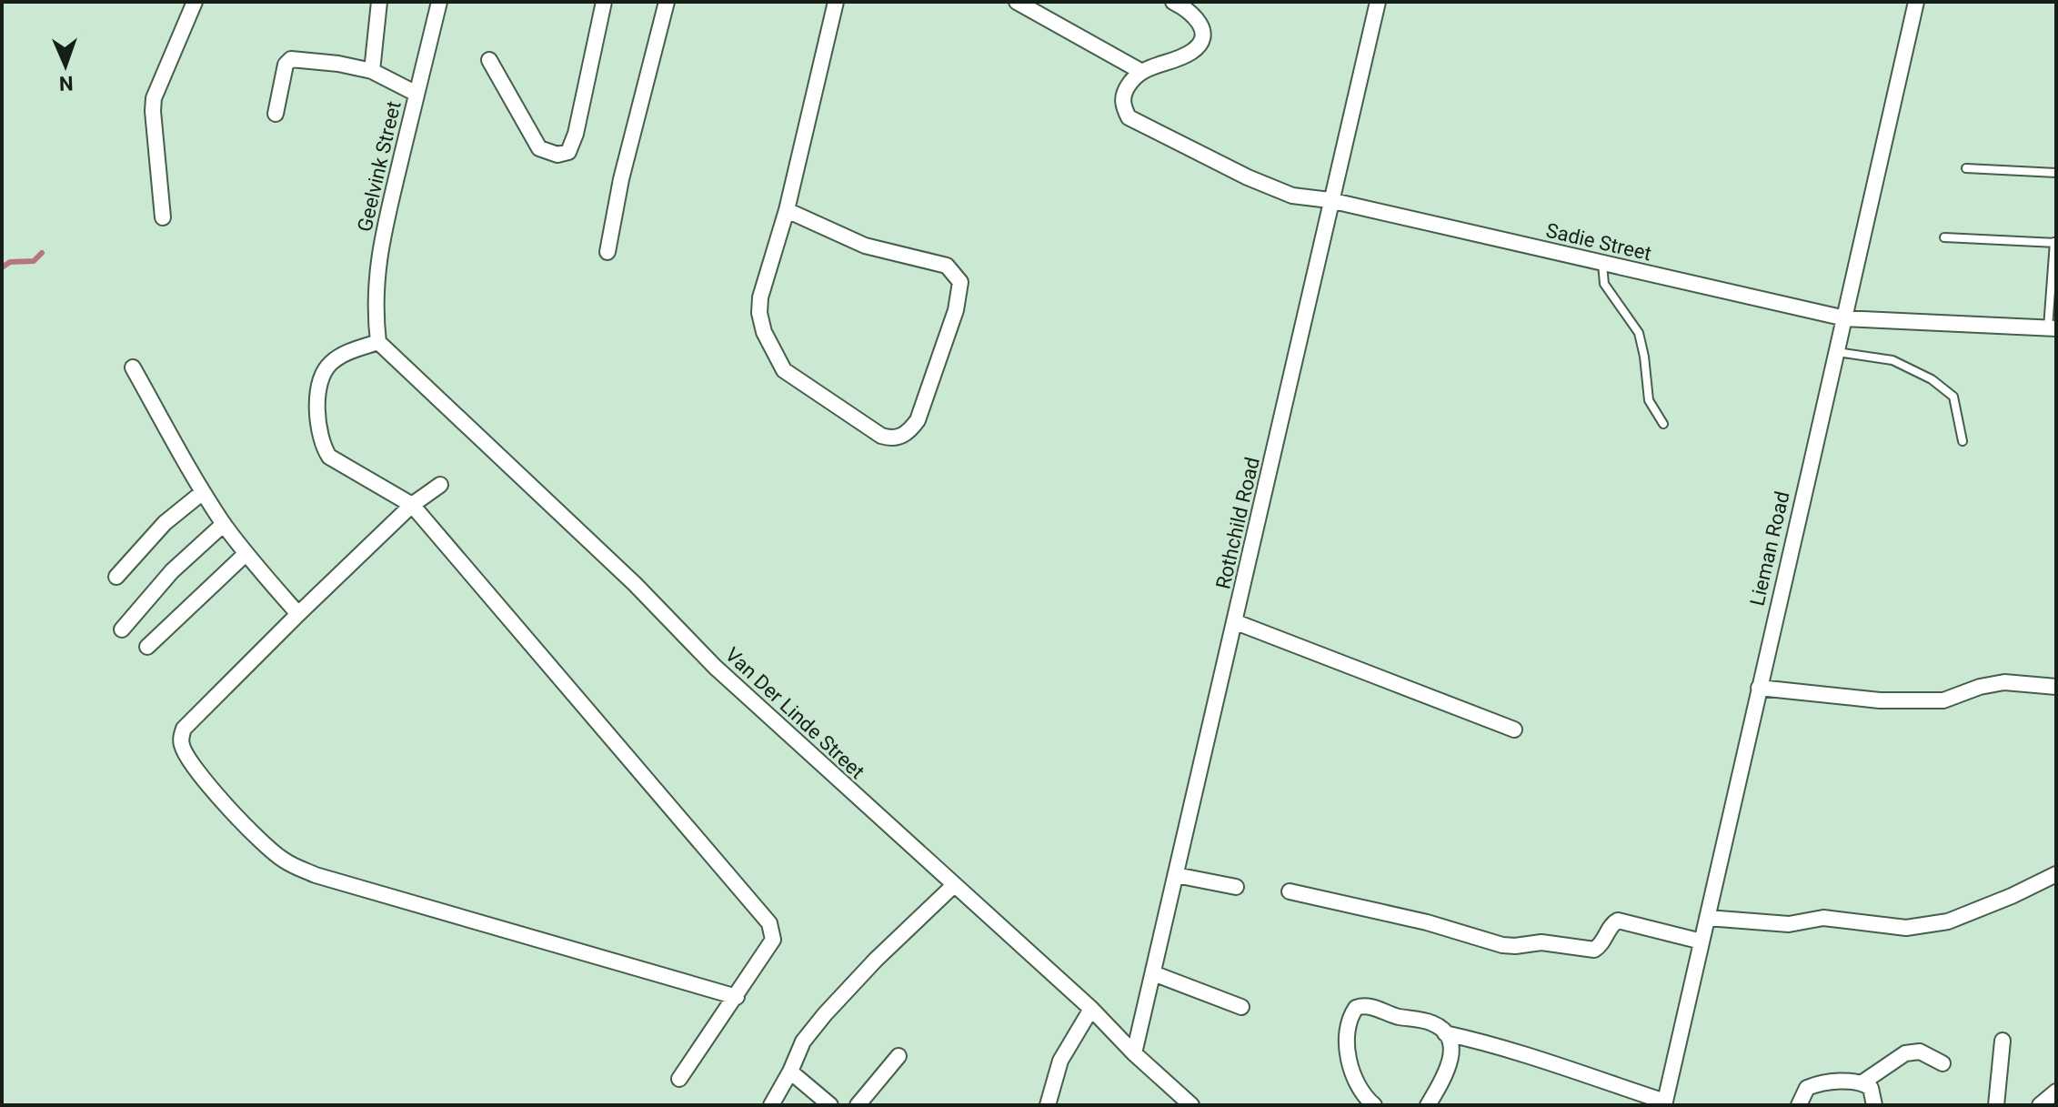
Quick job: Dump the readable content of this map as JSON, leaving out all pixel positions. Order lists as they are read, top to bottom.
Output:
{
  "streets": {
    "street": [
      "Geelvink Street",
      "Sadie Street",
      "Rothchild Road",
      "Lieman Road",
      "Van Der Linde Street"
    ]
  },
  "crossings": [
    ["Geelvink Street", "Van Der Linde Street"],
    ["Sadie Street", "Rothchild Road"],
    ["Sadie Street", "Lieman Road"],
    ["Rothchild Road", "Van Der Linde Street"]
  ],
  "north": "bottom"
}
